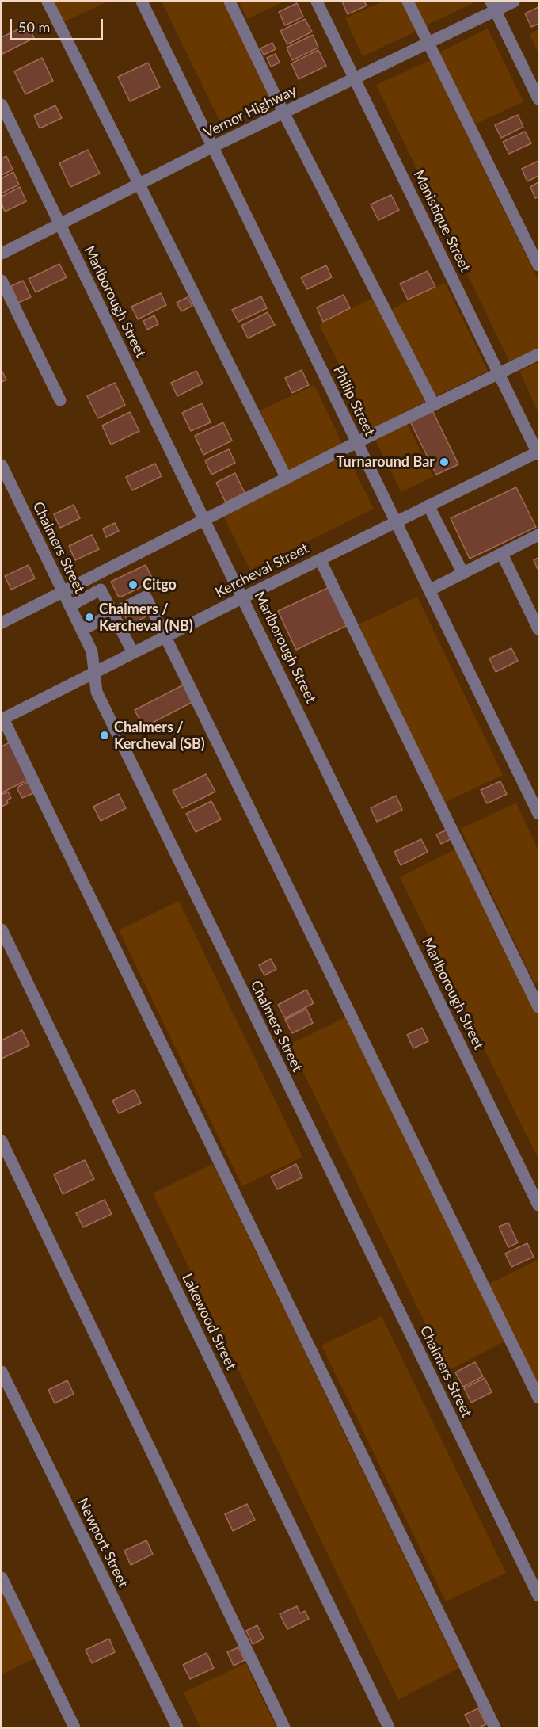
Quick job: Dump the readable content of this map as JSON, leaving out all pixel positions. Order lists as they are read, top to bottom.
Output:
{
  "streets": {
    "street": [
      "Vernor Highway",
      "Manistique Street",
      "Marlborough Street",
      "Philip Street",
      "Chalmers Street",
      "Kercheval Street",
      "Lakewood Street",
      "Newport Street"
    ]
  },
  "crossings": [
    ["Vernor Highway", "Manistique Street"],
    ["Vernor Highway", "Marlborough Street"],
    ["Vernor Highway", "Philip Street"],
    ["Manistique Street", "Kercheval Street"],
    ["Marlborough Street", "Kercheval Street"],
    ["Philip Street", "Kercheval Street"],
    ["Chalmers Street", "Kercheval Street"]
  ],
  "places": [
    "Turnaround Bar",
    "Citgo",
    "Chalmers / Kercheval (NB)",
    "Chalmers / Kercheval (SB)"
  ],
  "scale_bar": "50 m"
}
